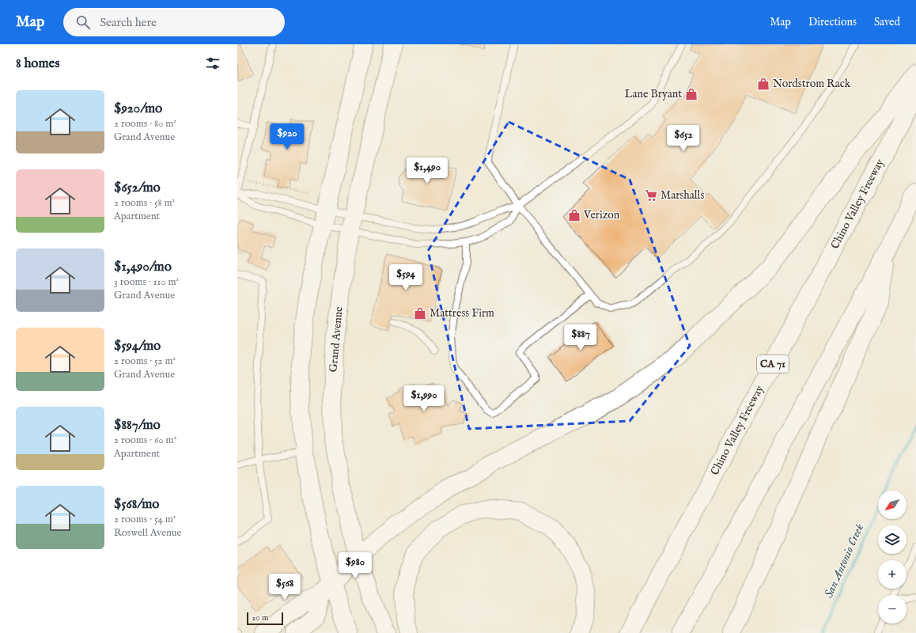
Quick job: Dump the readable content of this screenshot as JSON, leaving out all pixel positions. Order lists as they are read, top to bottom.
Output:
{
  "streets": {
    "main road": ["Chino Valley Freeway", "Grand Avenue", "CA 71"]
  },
  "water": ["San Antonio Creek"],
  "places": {
    "shop": [
      "Nordstrom Rack",
      "Lane Bryant",
      "Verizon",
      "Mattress Firm"
    ],
    "supermarket": ["Marshalls"]
  },
  "scale_bar": "20 m",
  "north": "bottom left",
  "page": {
    "header": "Map",
    "search": "Search here",
    "nav": ["Map", "Directions", "Saved"],
    "heading": "8 homes",
    "list": [
      {
        "name": "$920/mo",
        "note": "2 rooms · 80 m² · Grand Avenue"
      },
      {
        "name": "$652/mo",
        "note": "2 rooms · 58 m² · Apartment"
      },
      {
        "name": "$1,490/mo",
        "note": "3 rooms · 110 m² · Grand Avenue"
      },
      {
        "name": "$594/mo",
        "note": "2 rooms · 52 m² · Grand Avenue"
      },
      {
        "name": "$887/mo",
        "note": "2 rooms · 60 m² · Apartment"
      },
      {
        "name": "$568/mo",
        "note": "2 rooms · 54 m² · Roswell Avenue"
      }
    ],
    "price": [
      "$920",
      "$652",
      "$1,490",
      "$594",
      "$887",
      "$1,990",
      "$980",
      "$568"
    ],
    "map_buttons": ["+", "−"],
    "scale": "20 m"
  }
}
